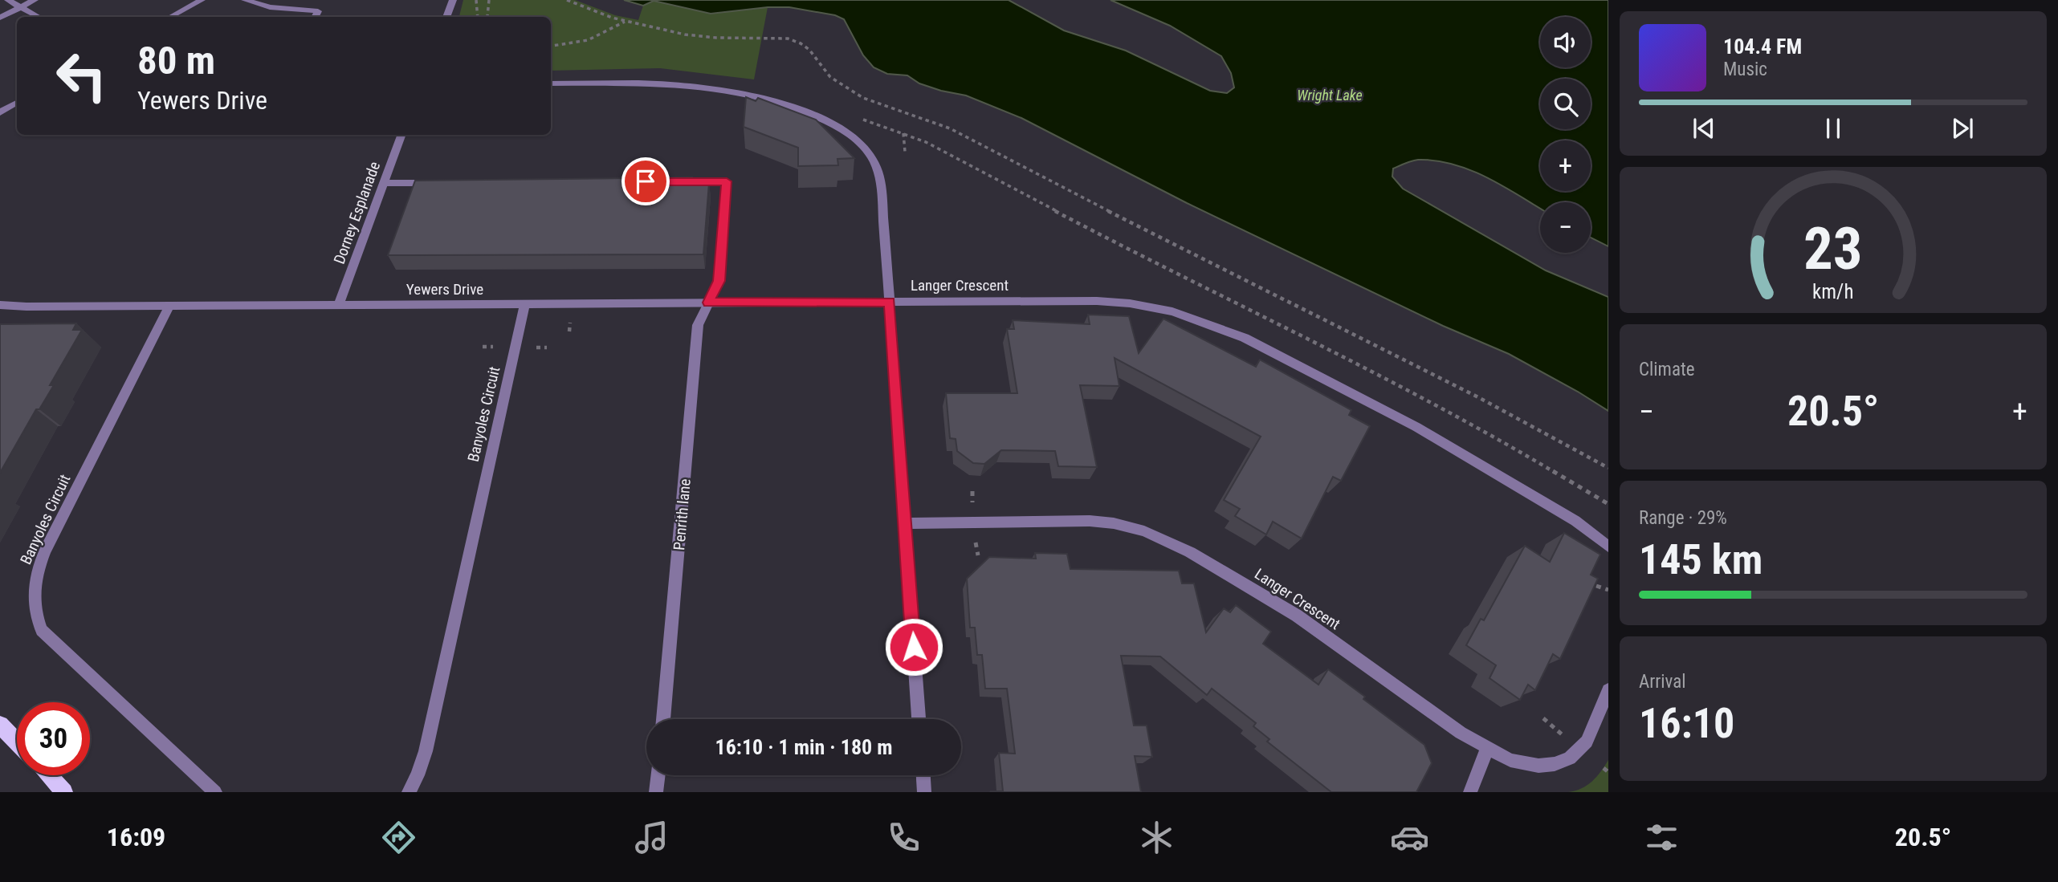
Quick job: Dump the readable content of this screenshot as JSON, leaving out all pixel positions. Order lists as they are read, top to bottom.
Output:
{
  "streets": {
    "street": [
      "Dorney Esplanade",
      "Langer Crescent",
      "Yewers Drive",
      "Banyoles Circuit",
      "Penrith lane"
    ]
  },
  "crossings": [
    ["Dorney Esplanade", "Yewers Drive"],
    ["Langer Crescent", "Yewers Drive"],
    ["Yewers Drive", "Banyoles Circuit"],
    ["Yewers Drive", "Penrith lane"]
  ],
  "water": ["Wright Lake"],
  "page": {
    "map_buttons": ["+", "−"],
    "turn": ["80 m", "Yewers Drive"],
    "song": ["104.4 FM", "Music"],
    "tile": [
      "Climate",
      ["Range · 29%", "145 km"],
      ["Arrival", "16:10"]
    ],
    "heat": ["−", "20.5°", "+"],
    "limit": "30",
    "trip": "16:10 · 1 min · 180 m",
    "tabs": ["16:09", "20.5°"],
    "gauge": ["23", "km/h"]
  }
}
